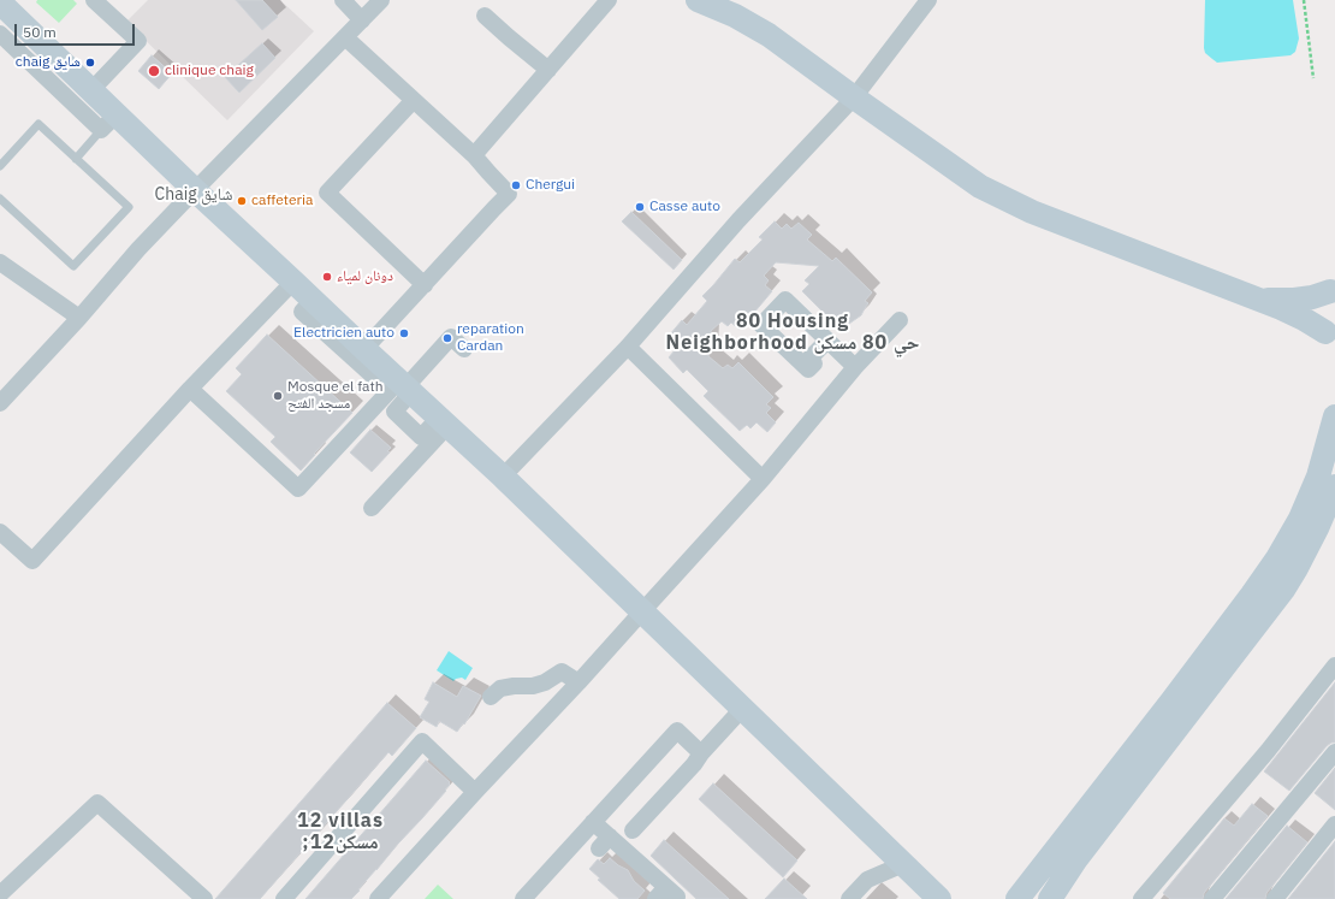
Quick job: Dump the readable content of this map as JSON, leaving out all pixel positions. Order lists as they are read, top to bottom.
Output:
{
  "districts": ["Chaig شايق", "80 Housing Neighborhood حي 80 مسكن", "12 villas ;12مسكن"],
  "places": [
    "chaig شايق",
    "clinique chaig",
    "Chergui",
    "caffeteria",
    "Casse auto",
    "دونان لمياء",
    "Electricien auto",
    "reparation Cardan",
    "Mosque el fath مسجد الفتح"
  ],
  "scale_bar": "50 m"
}
